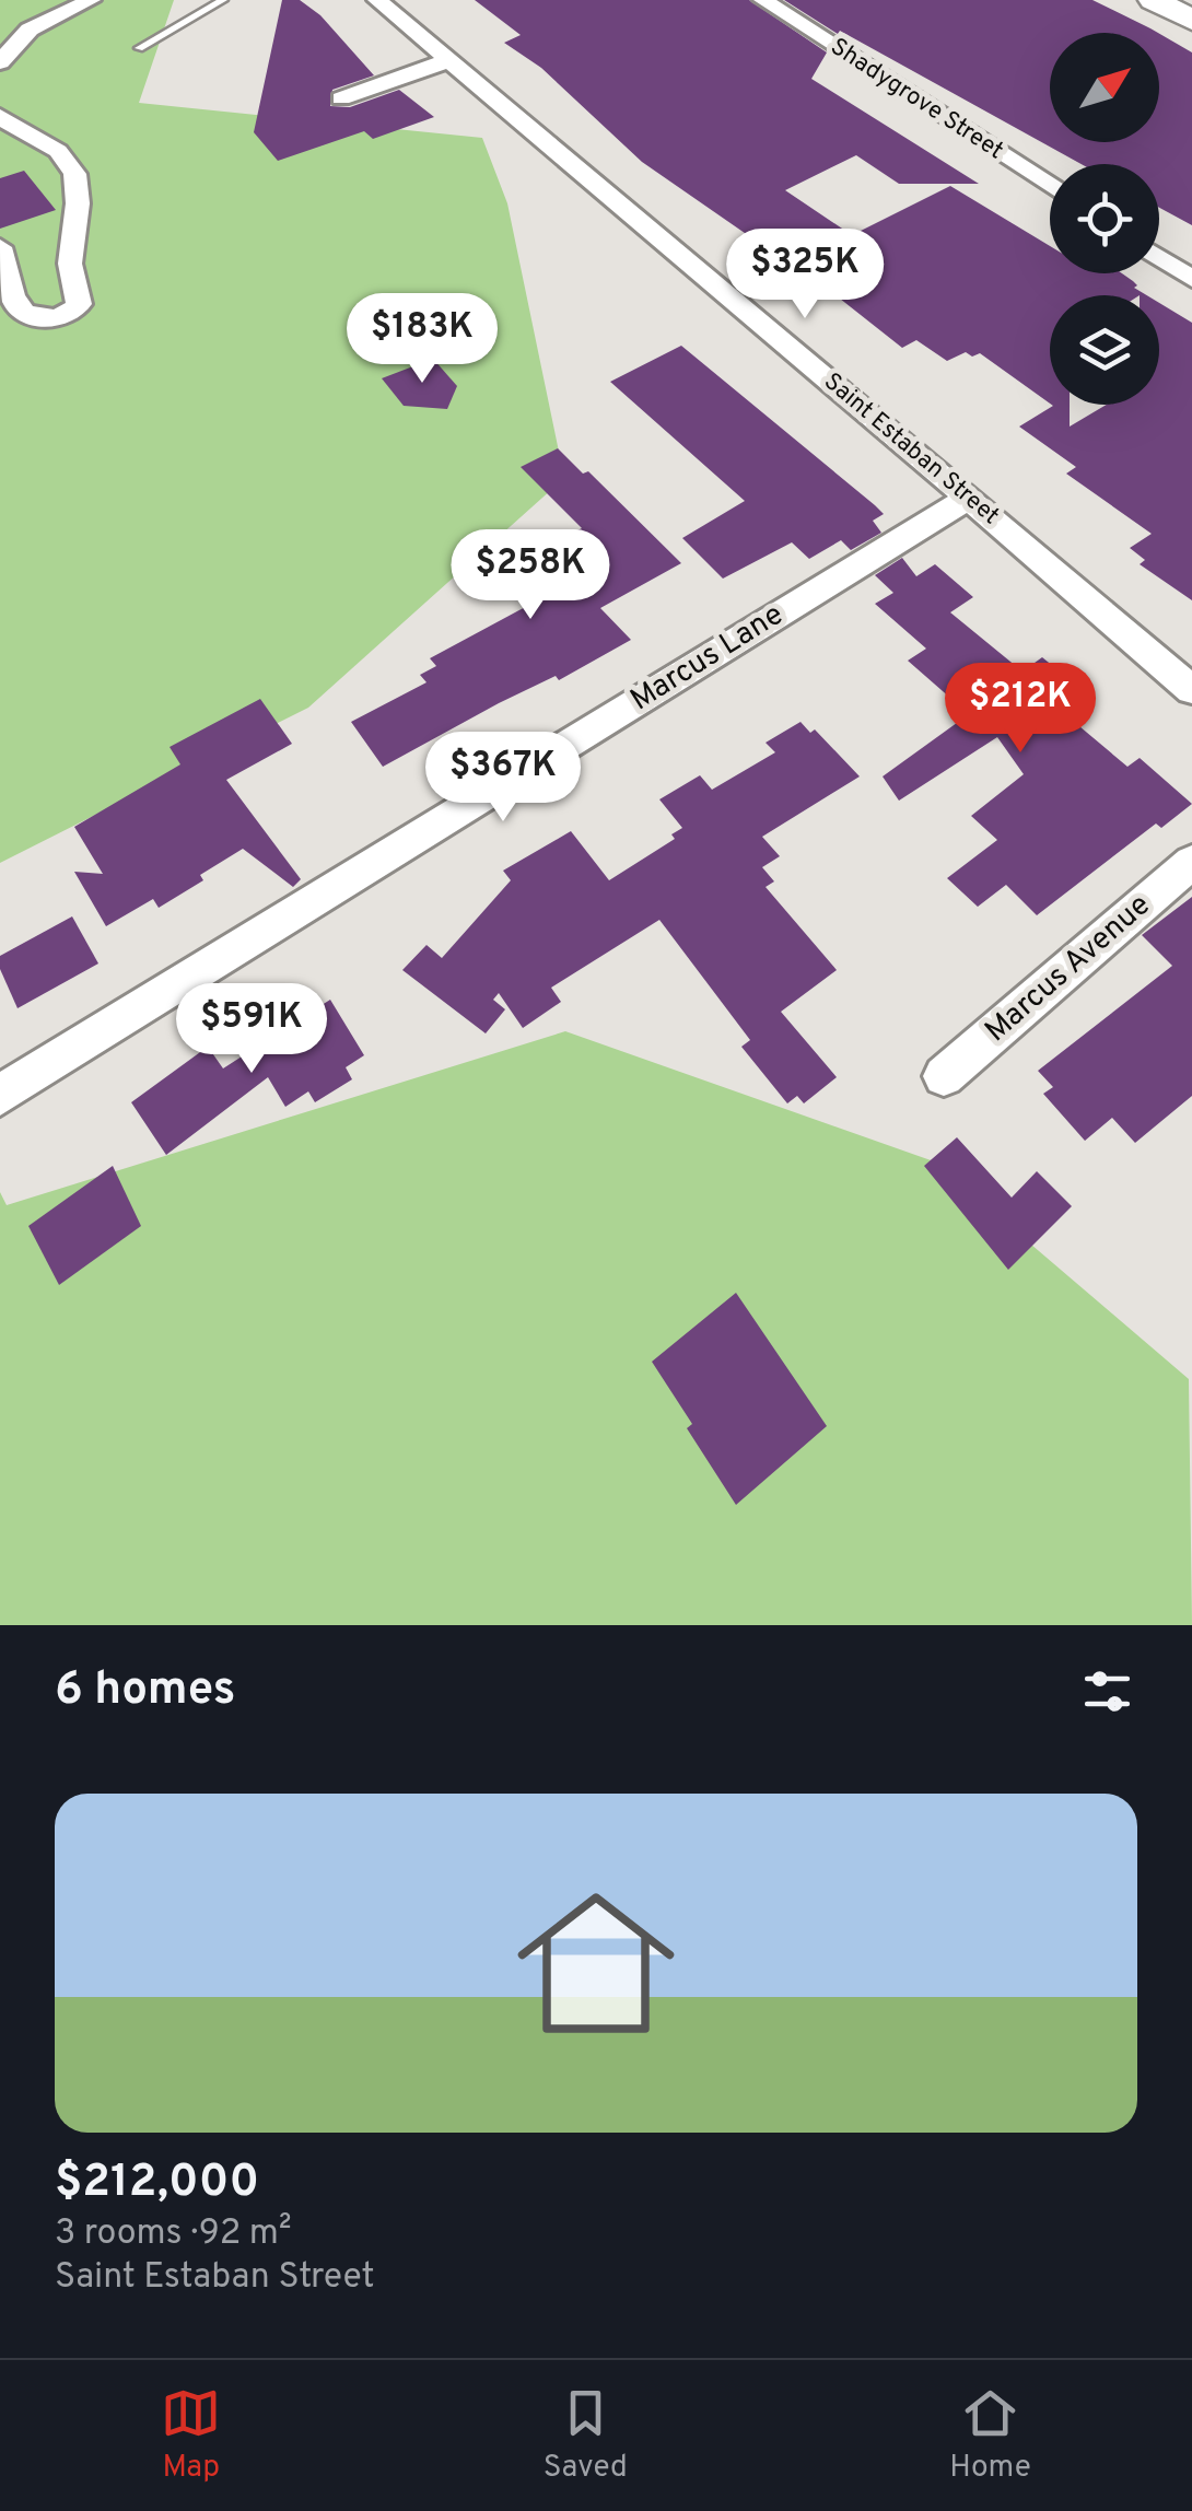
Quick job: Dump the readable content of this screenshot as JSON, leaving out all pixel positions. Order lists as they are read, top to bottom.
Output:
{
  "streets": {
    "street": [
      "Shadygrove Street",
      "Saint Estaban Street",
      "Marcus Lane",
      "Marcus Avenue"
    ]
  },
  "crossings": [
    ["Saint Estaban Street", "Marcus Lane"]
  ],
  "north": "top right",
  "page": {
    "price": [
      "$325K",
      "$183K",
      "$258K",
      "$212K",
      "$367K",
      "$591K"
    ],
    "heading": "6 homes",
    "list": [
      {
        "name": "$212,000",
        "note": "3 rooms · 92 m² · Saint Estaban Street"
      }
    ],
    "tabs": ["Map", "Saved", "Home"]
  }
}
